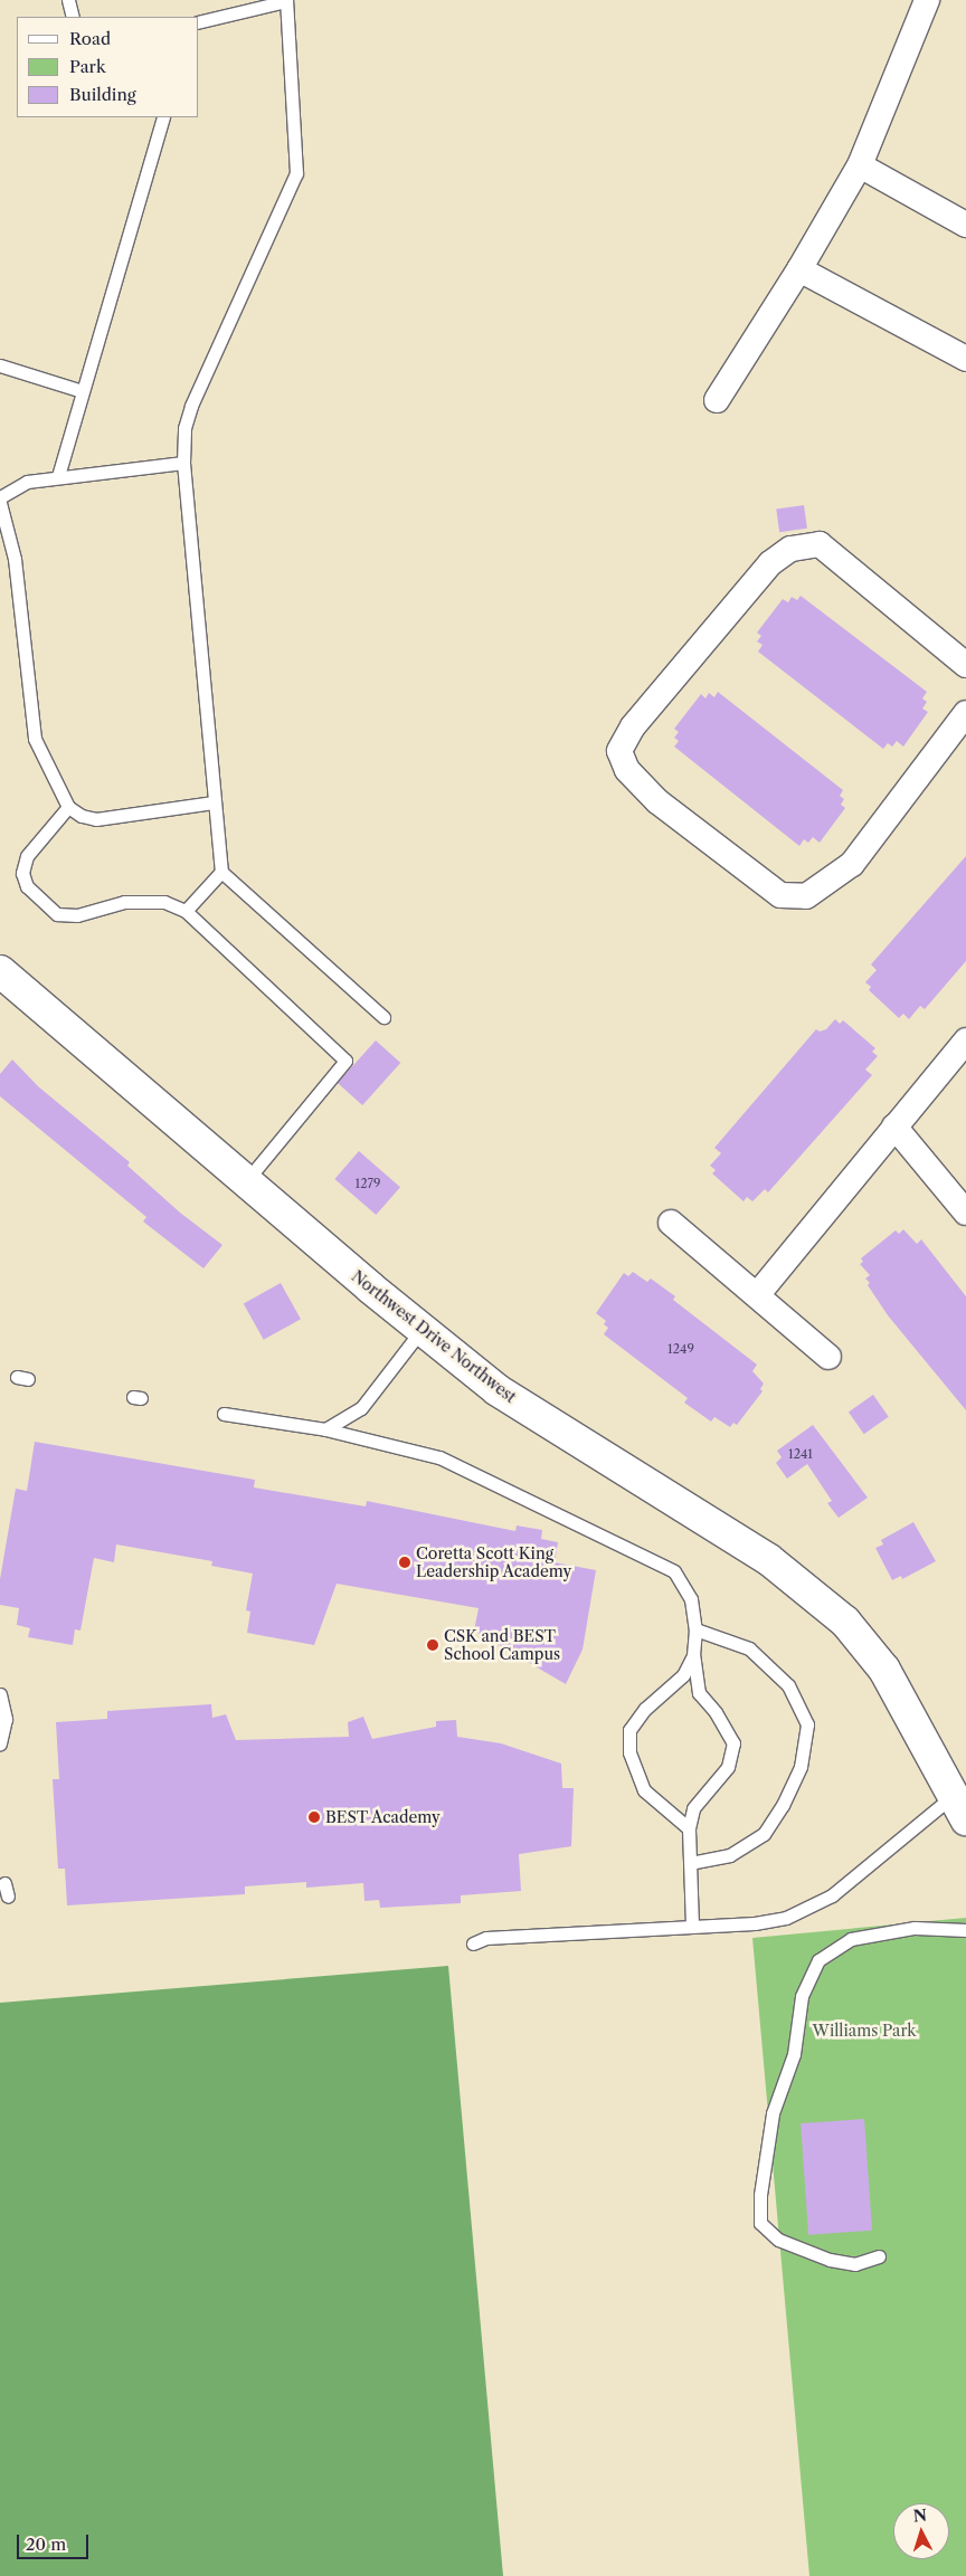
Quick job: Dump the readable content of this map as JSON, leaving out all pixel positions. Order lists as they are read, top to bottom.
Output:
{
  "streets": {
    "street": ["Northwest Drive Northwest"]
  },
  "parks": ["Williams Park"],
  "places": ["Coretta Scott King Leadership Academy", "CSK and BEST School Campus", "BEST Academy"],
  "house_numbers": ["1279", "1249", "1241"],
  "legend": ["Road", "Park", "Building"],
  "scale_bar": "20 m",
  "north": "top"
}
